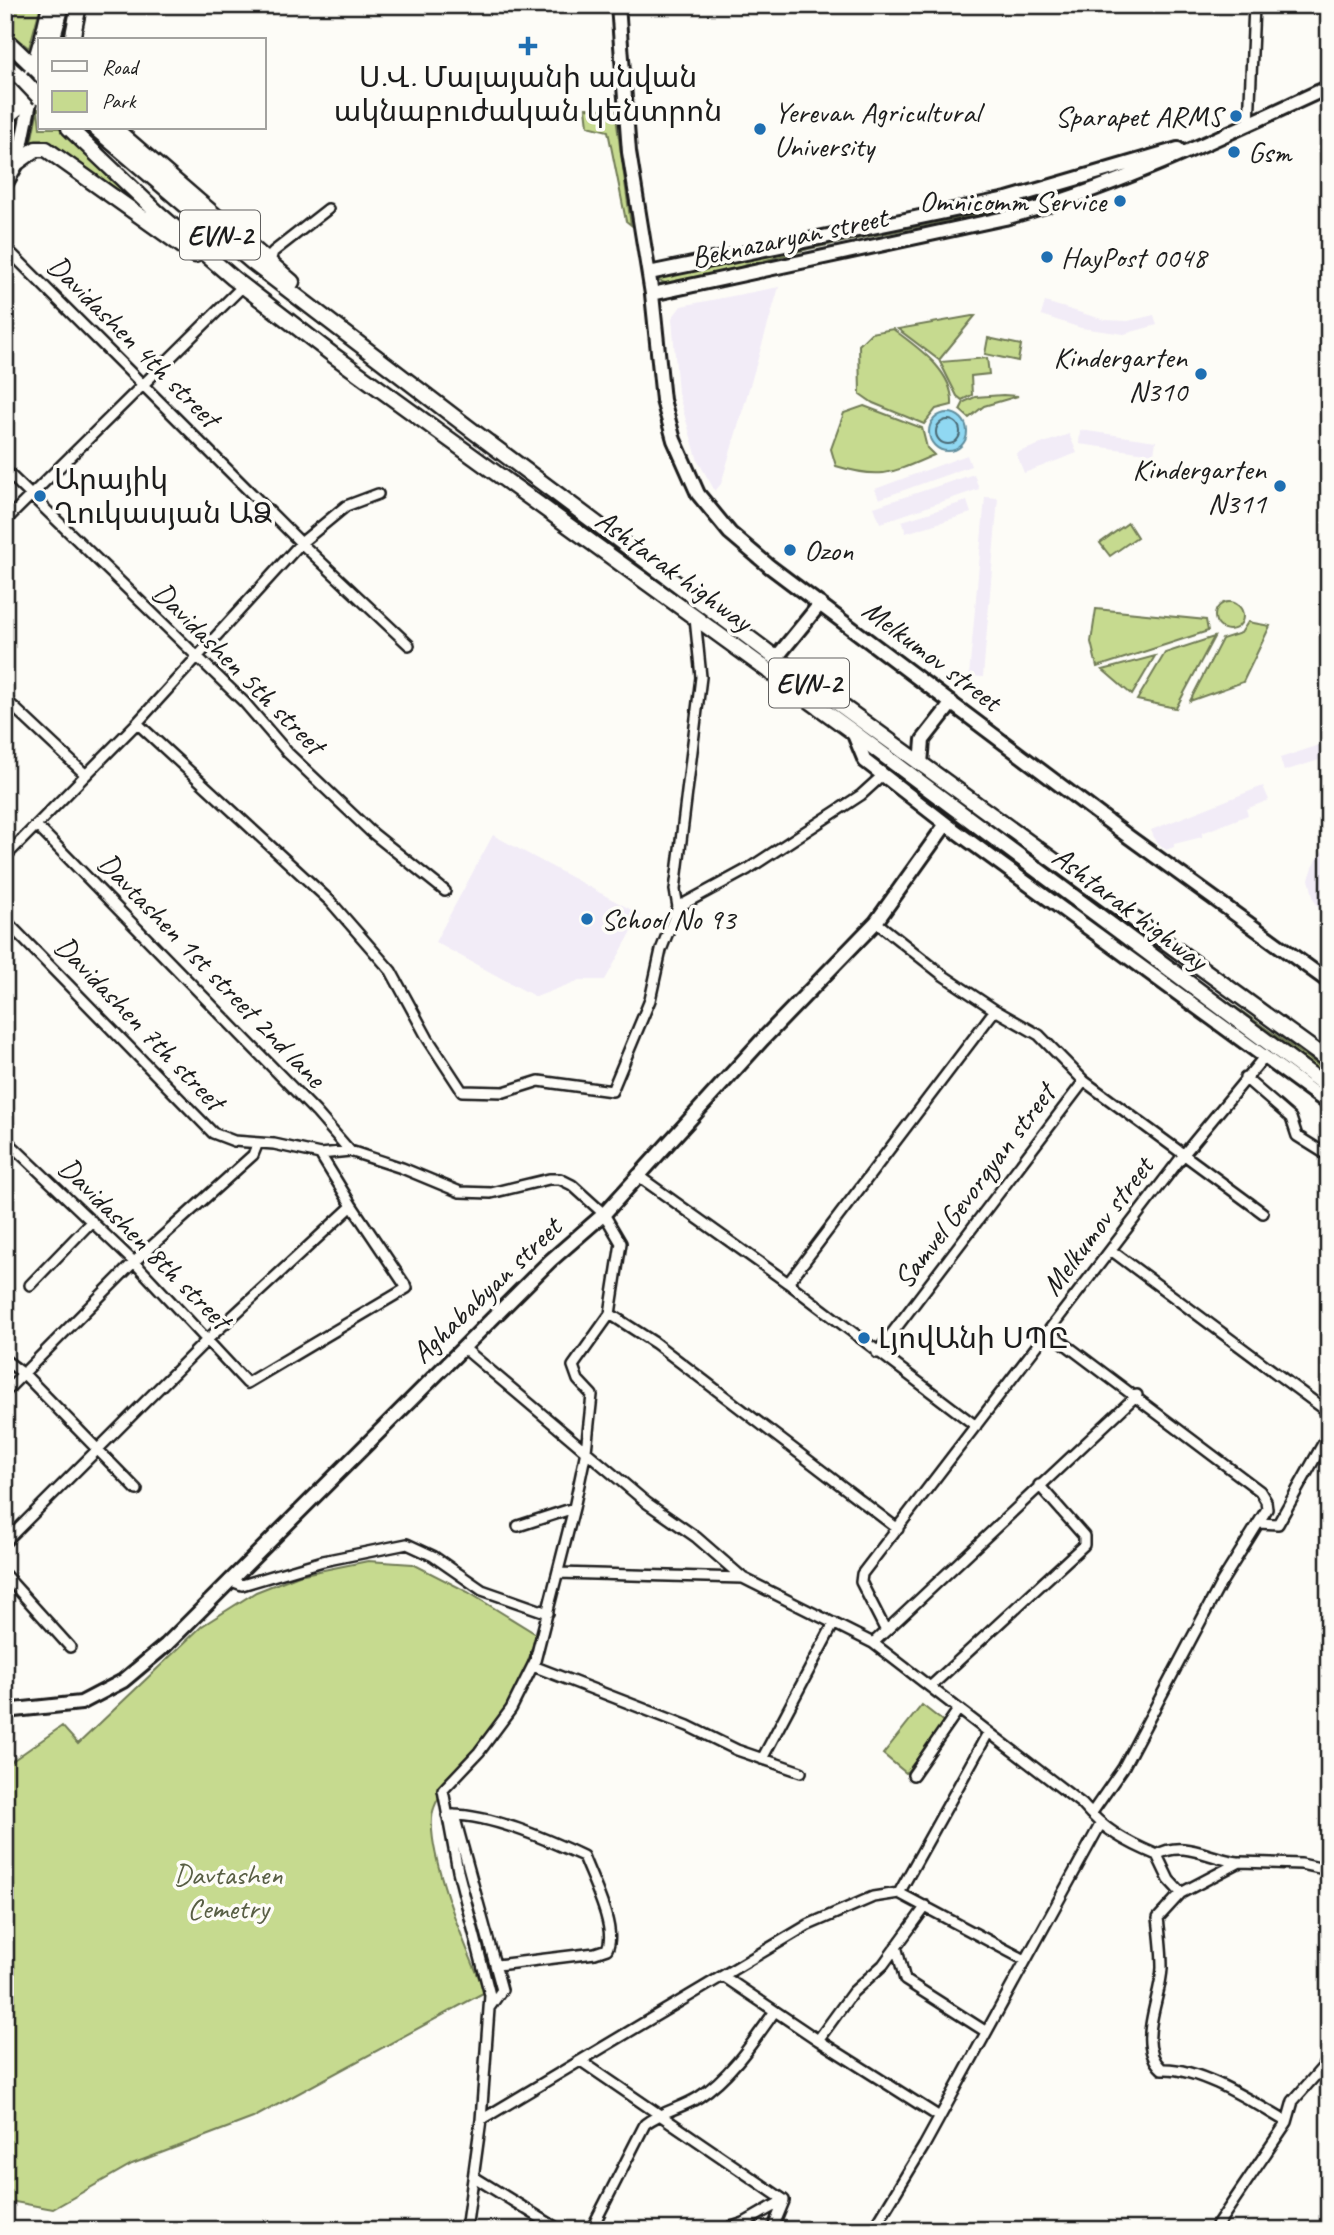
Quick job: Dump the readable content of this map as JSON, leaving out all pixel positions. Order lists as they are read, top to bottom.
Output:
{
  "streets": {
    "main road": ["EVN-2", "Ashtarak highway"],
    "street": [
      "Beknazaryan street",
      "Davidashen 4th street",
      "Melkumov street",
      "Davidashen 5th street",
      "Davtashen 1st street 2nd lane",
      "Davidashen 7th street",
      "Samvel Gevorqyan street",
      "Davidashen 8th street",
      "Aghababyan street"
    ]
  },
  "crossings": [
    ["Beknazaryan street", "Melkumov street"],
    ["Davtashen 1st street 2nd lane", "Davidashen 7th street"],
    ["Davidashen 7th street", "Aghababyan street"]
  ],
  "parks": ["Davtashen Cemetry"],
  "places": {
    "health": ["Ս.Վ. Մալայանի անվան ակնաբուժական կենտրոն"],
    "other": [
      "Sparapet ARMS",
      "Yerevan Agricultural University",
      "Gsm",
      "Omnicomm Service",
      "HayPost 0048",
      "Kindergarten N310",
      "Kindergarten N311",
      "Արայիկ Ղուկասյան ԱՁ",
      "Ozon",
      "School No 93",
      "ԼյովԱնի ՍՊԸ"
    ]
  },
  "legend": ["Road", "Park"]
}
